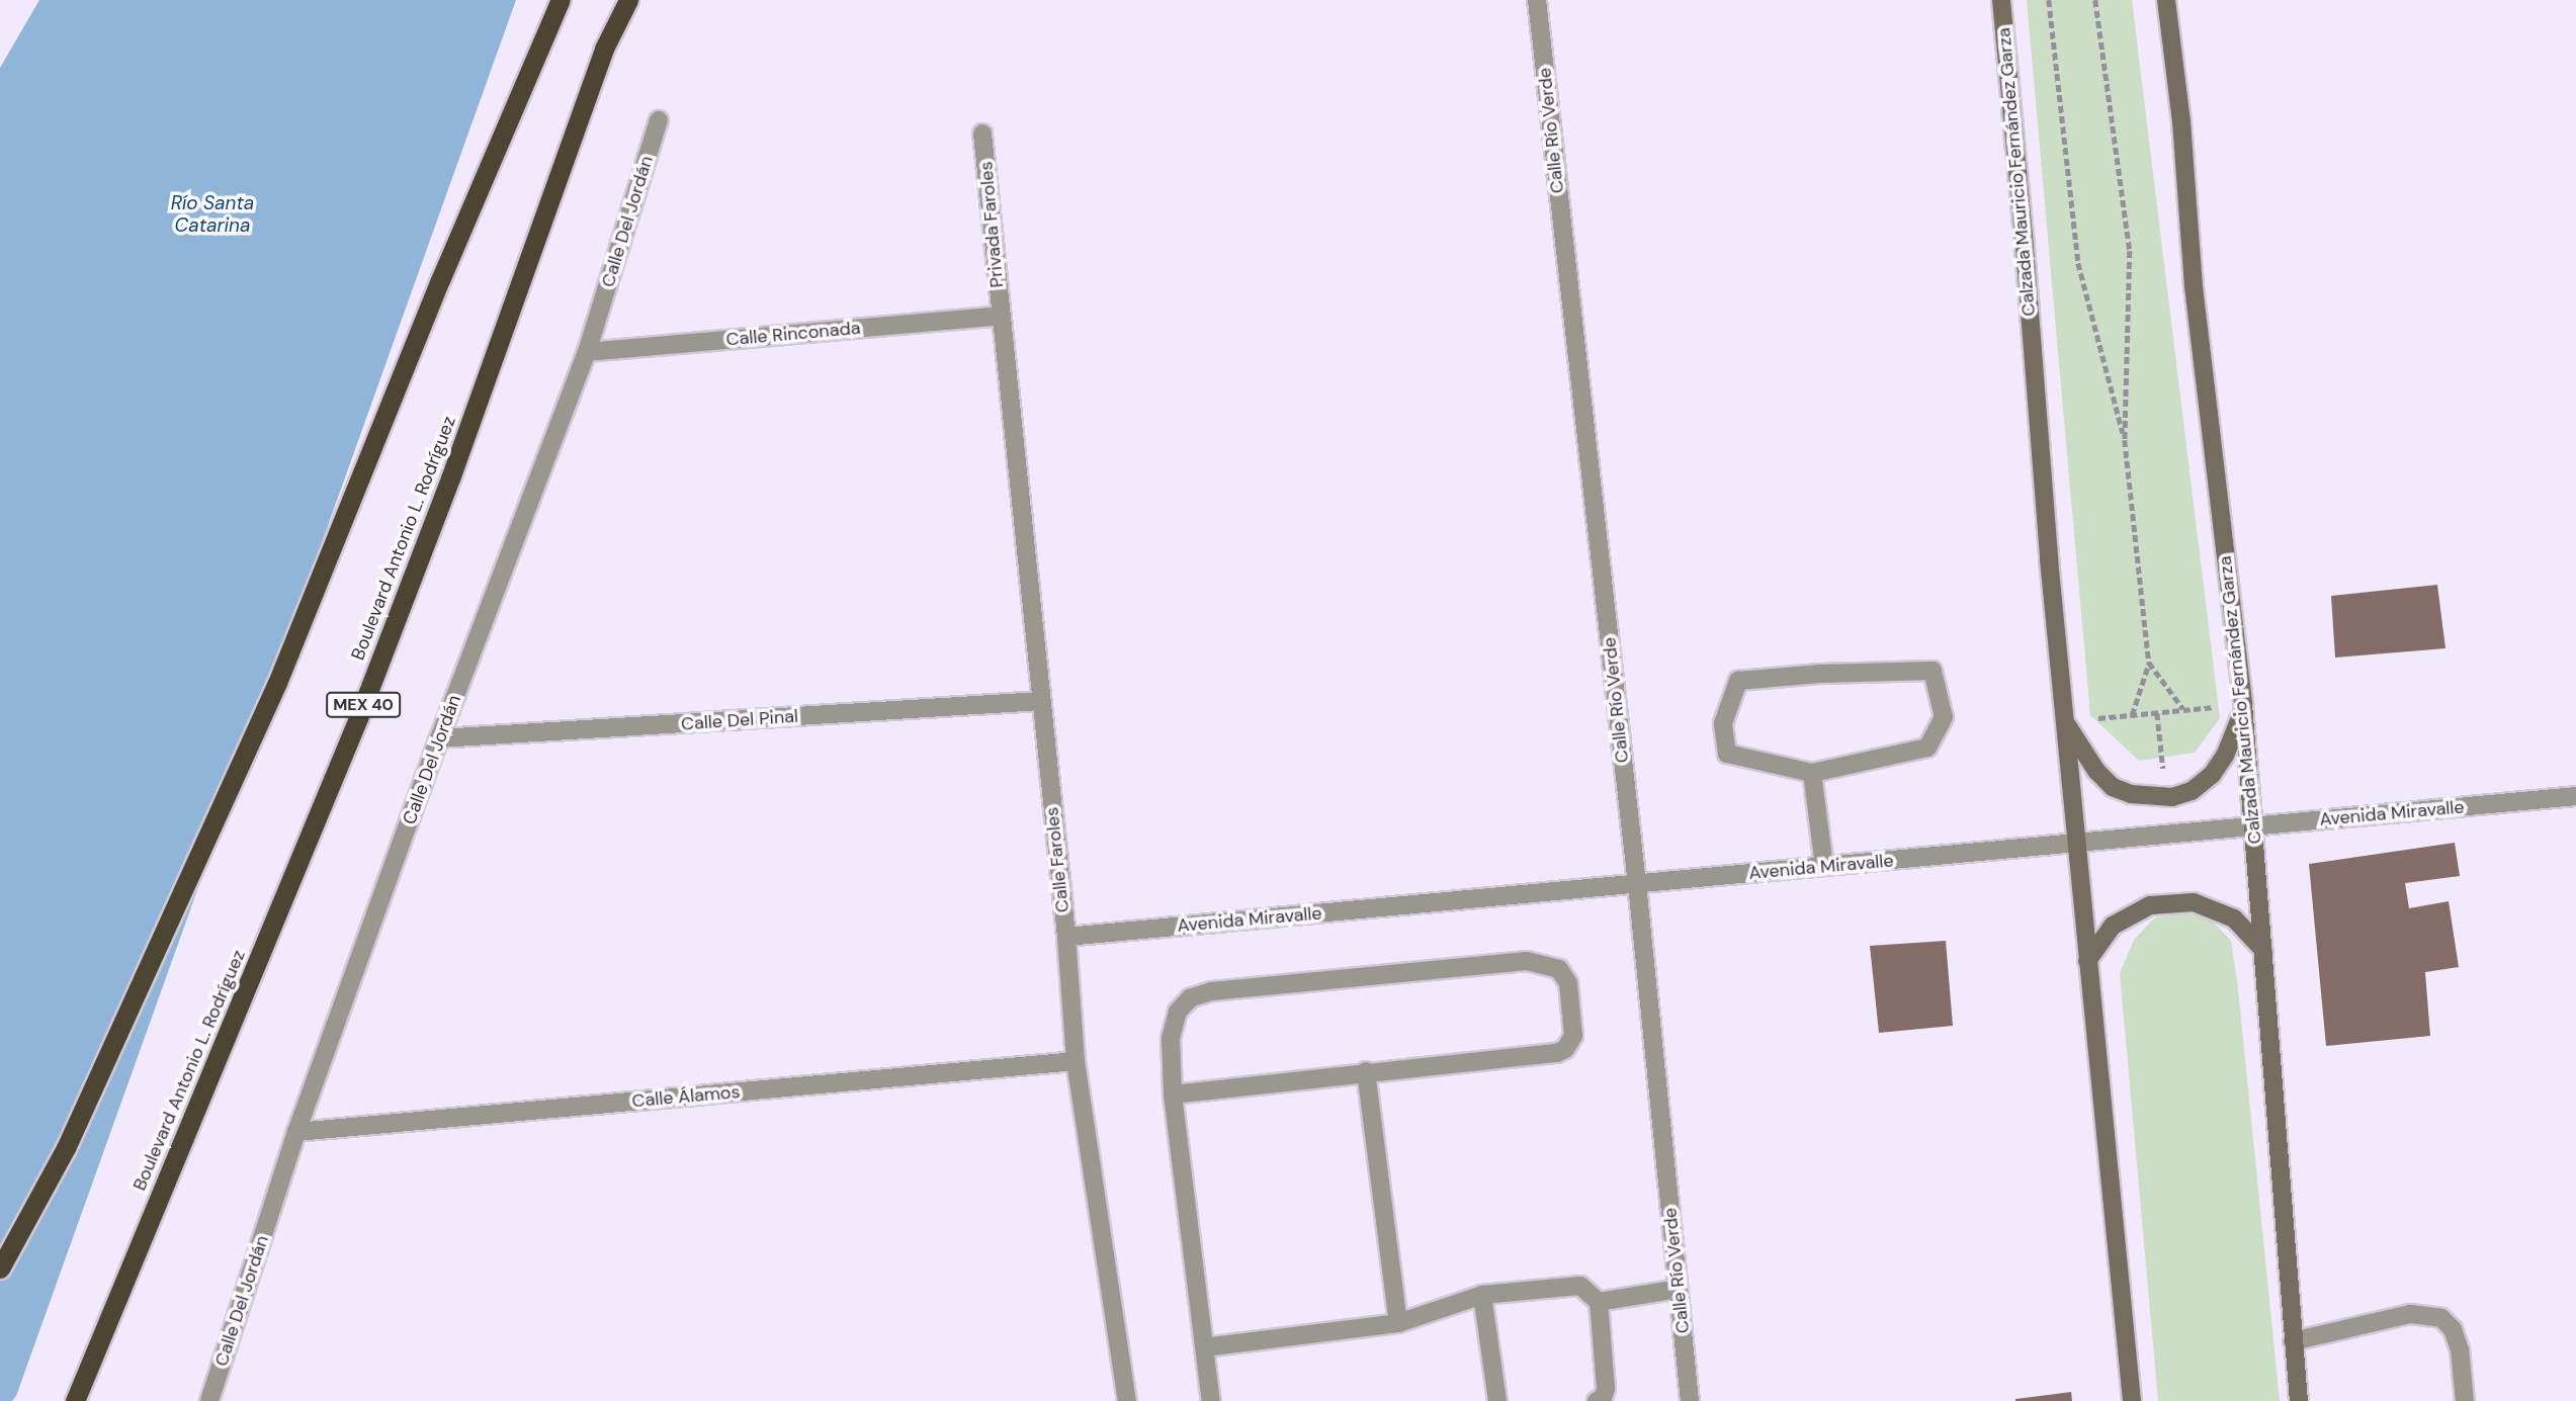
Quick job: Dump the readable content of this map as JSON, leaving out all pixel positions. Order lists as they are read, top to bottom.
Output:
{
  "streets": {
    "highway": ["Boulevard Antonio L. Rodríguez", "MEX 40"],
    "main road": ["Calzada Mauricio Fernández Garza"],
    "street": [
      "Calle Río Verde",
      "Calle Del Jordán",
      "Privada Faroles",
      "Calle Rinconada",
      "Calle Del Pinal",
      "Avenida Miravalle",
      "Calle Faroles",
      "Calle Álamos"
    ]
  },
  "crossings": [
    ["Calle Río Verde", "Avenida Miravalle"],
    ["Calzada Mauricio Fernández Garza", "Avenida Miravalle"],
    ["Calle Del Jordán", "Calle Rinconada"],
    ["Calle Del Jordán", "Calle Del Pinal"],
    ["Calle Del Jordán", "Calle Álamos"],
    ["Privada Faroles", "Calle Rinconada"],
    ["Privada Faroles", "Calle Faroles"],
    ["Calle Rinconada", "Calle Faroles"],
    ["Calle Del Pinal", "Calle Faroles"],
    ["Avenida Miravalle", "Calle Faroles"],
    ["Calle Faroles", "Calle Álamos"]
  ],
  "water": ["Río Santa Catarina"]
}
